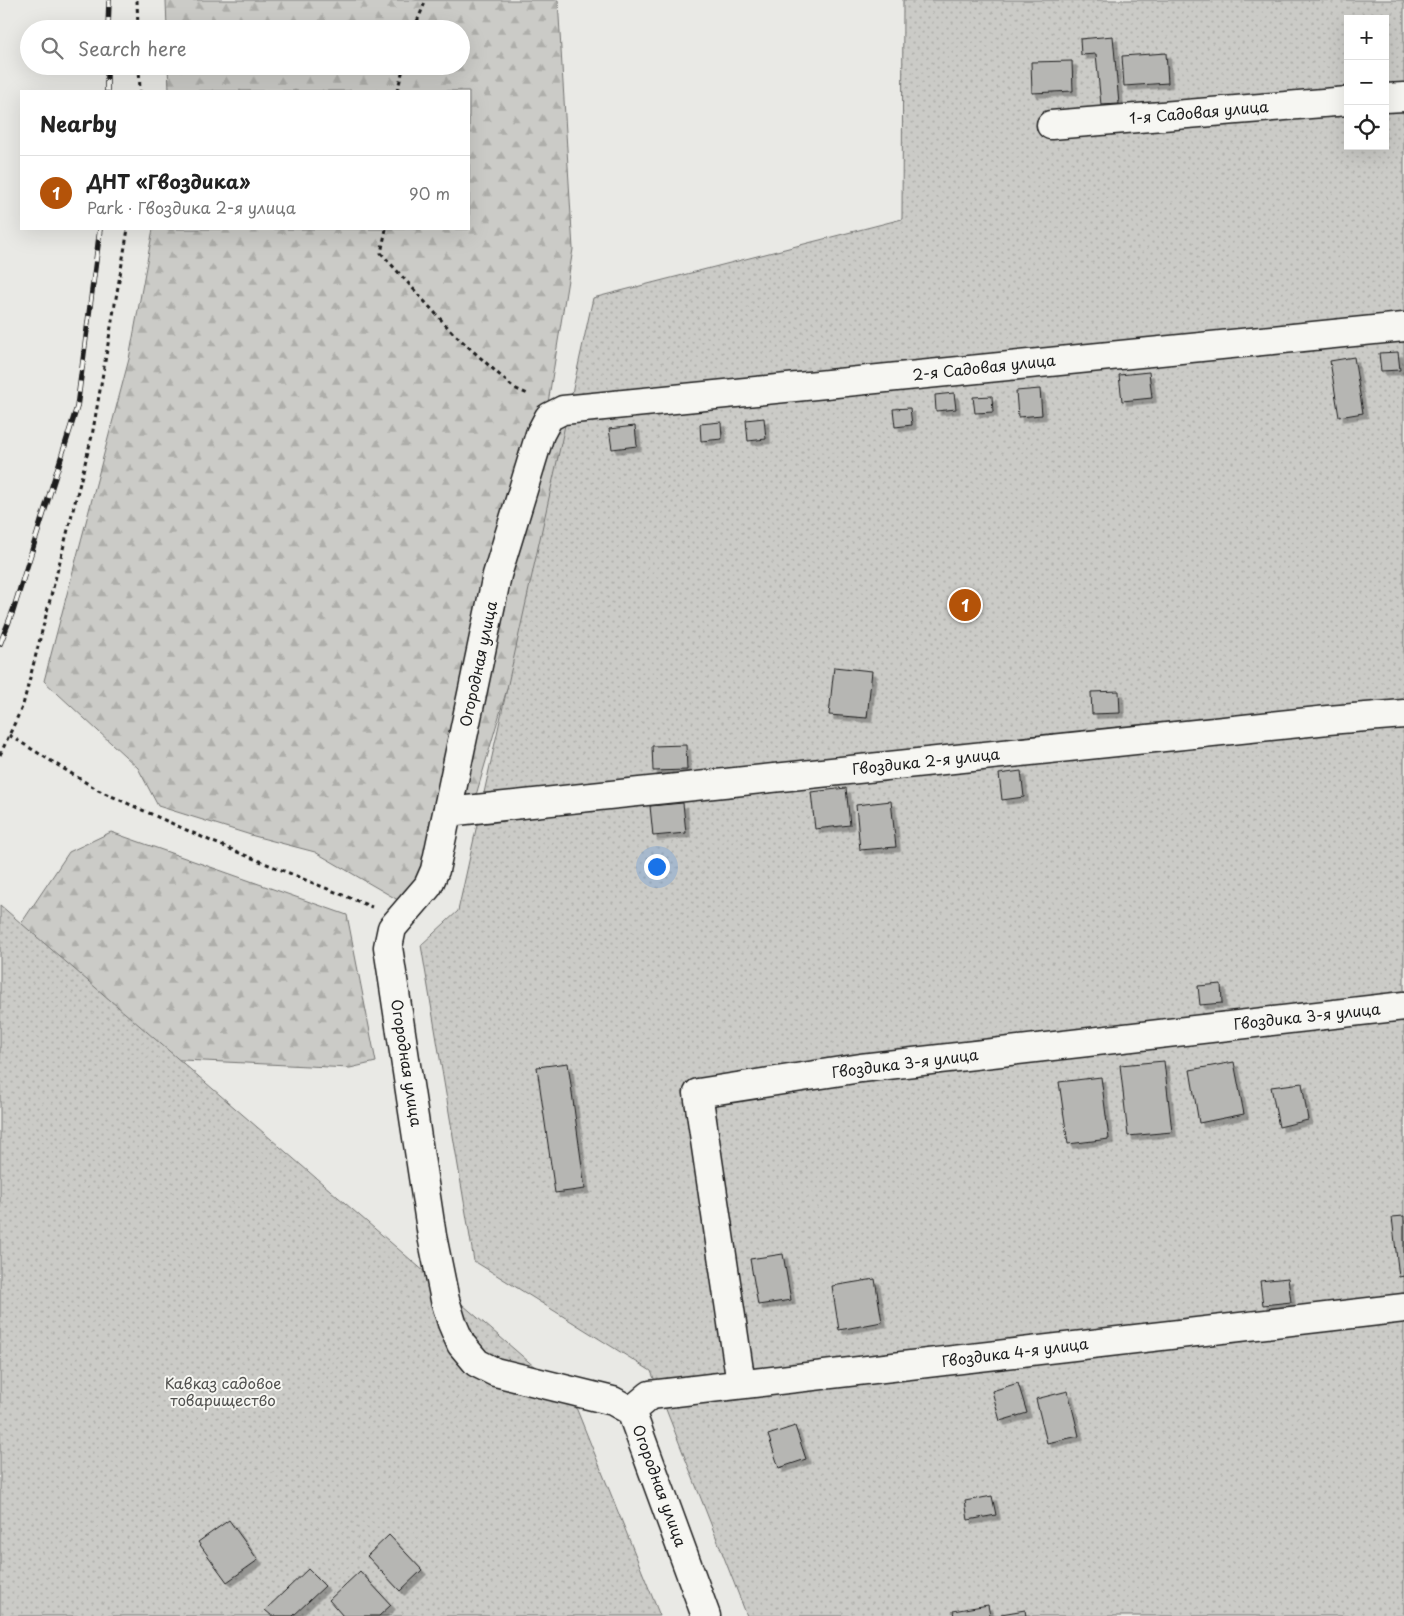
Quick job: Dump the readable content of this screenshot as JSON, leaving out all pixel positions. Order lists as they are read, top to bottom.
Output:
{
  "streets": {
    "street": [
      "1-я Садовая улица",
      "2-я Садовая улица",
      "Огородная улица",
      "Гвоздика 2-я улица",
      "Гвоздика 3-я улица",
      "Гвоздика 4-я улица"
    ]
  },
  "crossings": [
    ["2-я Садовая улица", "Огородная улица"],
    ["Огородная улица", "Гвоздика 2-я улица"],
    ["Огородная улица", "Гвоздика 4-я улица"],
    ["Гвоздика 3-я улица", "Гвоздика 4-я улица"]
  ],
  "parks": ["Кавказ садовое товарищество"],
  "page": {
    "map_buttons": ["+", "−"],
    "search": "Search here",
    "heading": "Nearby",
    "list": [
      {
        "mark": "1",
        "name": "ДНТ «Гвоздика»",
        "note": "Park · Гвоздика 2-я улица",
        "value": "90 m"
      }
    ],
    "pins": "1"
  }
}
